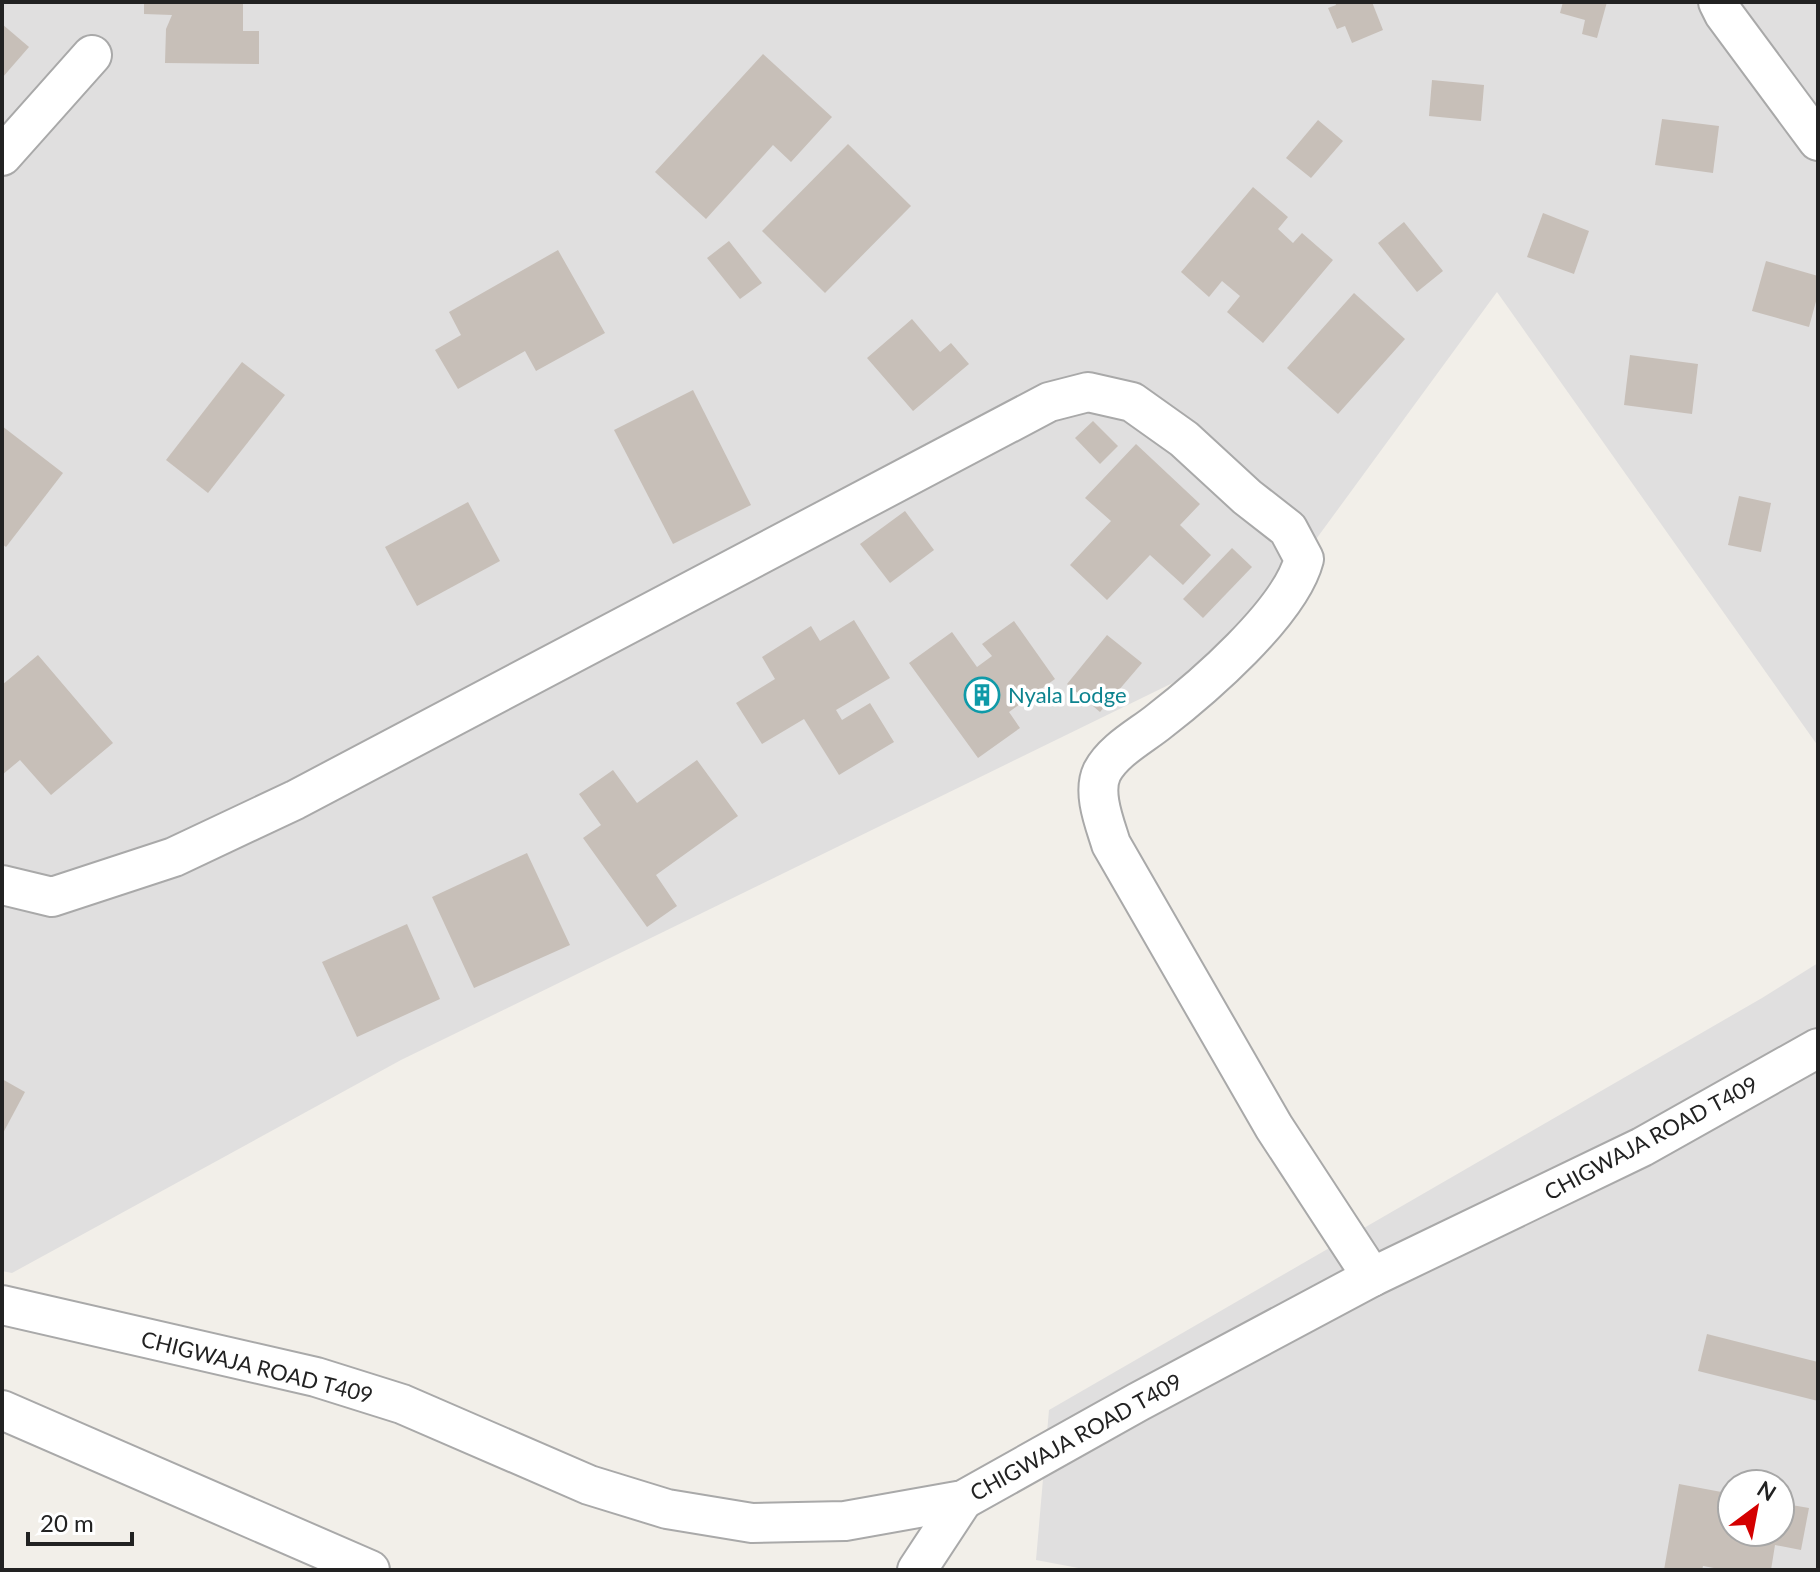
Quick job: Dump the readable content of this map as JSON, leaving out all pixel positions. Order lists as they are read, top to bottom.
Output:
{
  "streets": {
    "street": ["CHIGWAJA ROAD T409"]
  },
  "places": {
    "building": ["Nyala Lodge"]
  },
  "scale_bar": "20 m",
  "north": "top right"
}
